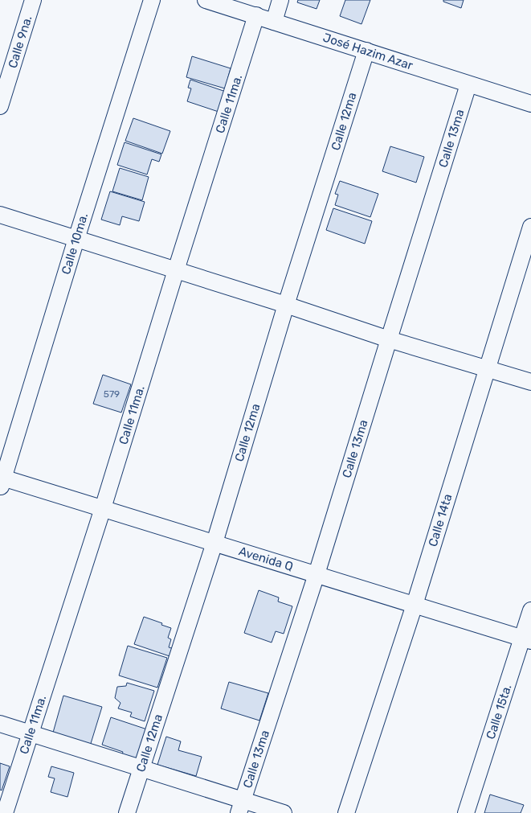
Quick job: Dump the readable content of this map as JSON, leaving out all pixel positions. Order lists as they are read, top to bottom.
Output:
{
  "streets": {
    "street": [
      "Calle 9na.",
      "José Hazim Azar",
      "Calle 11ma.",
      "Calle 12ma",
      "Calle 13ma",
      "Calle 10ma.",
      "Calle 14ta",
      "Avenida Q",
      "Calle 15ta."
    ]
  },
  "crossings": [
    ["José Hazim Azar", "Calle 11ma."],
    ["José Hazim Azar", "Calle 12ma"],
    ["José Hazim Azar", "Calle 13ma"],
    ["Calle 11ma.", "Avenida Q"],
    ["Calle 12ma", "Avenida Q"],
    ["Calle 13ma", "Avenida Q"],
    ["Calle 10ma.", "Avenida Q"],
    ["Calle 14ta", "Avenida Q"],
    ["Avenida Q", "Calle 15ta."]
  ],
  "house_numbers": ["579"]
}
